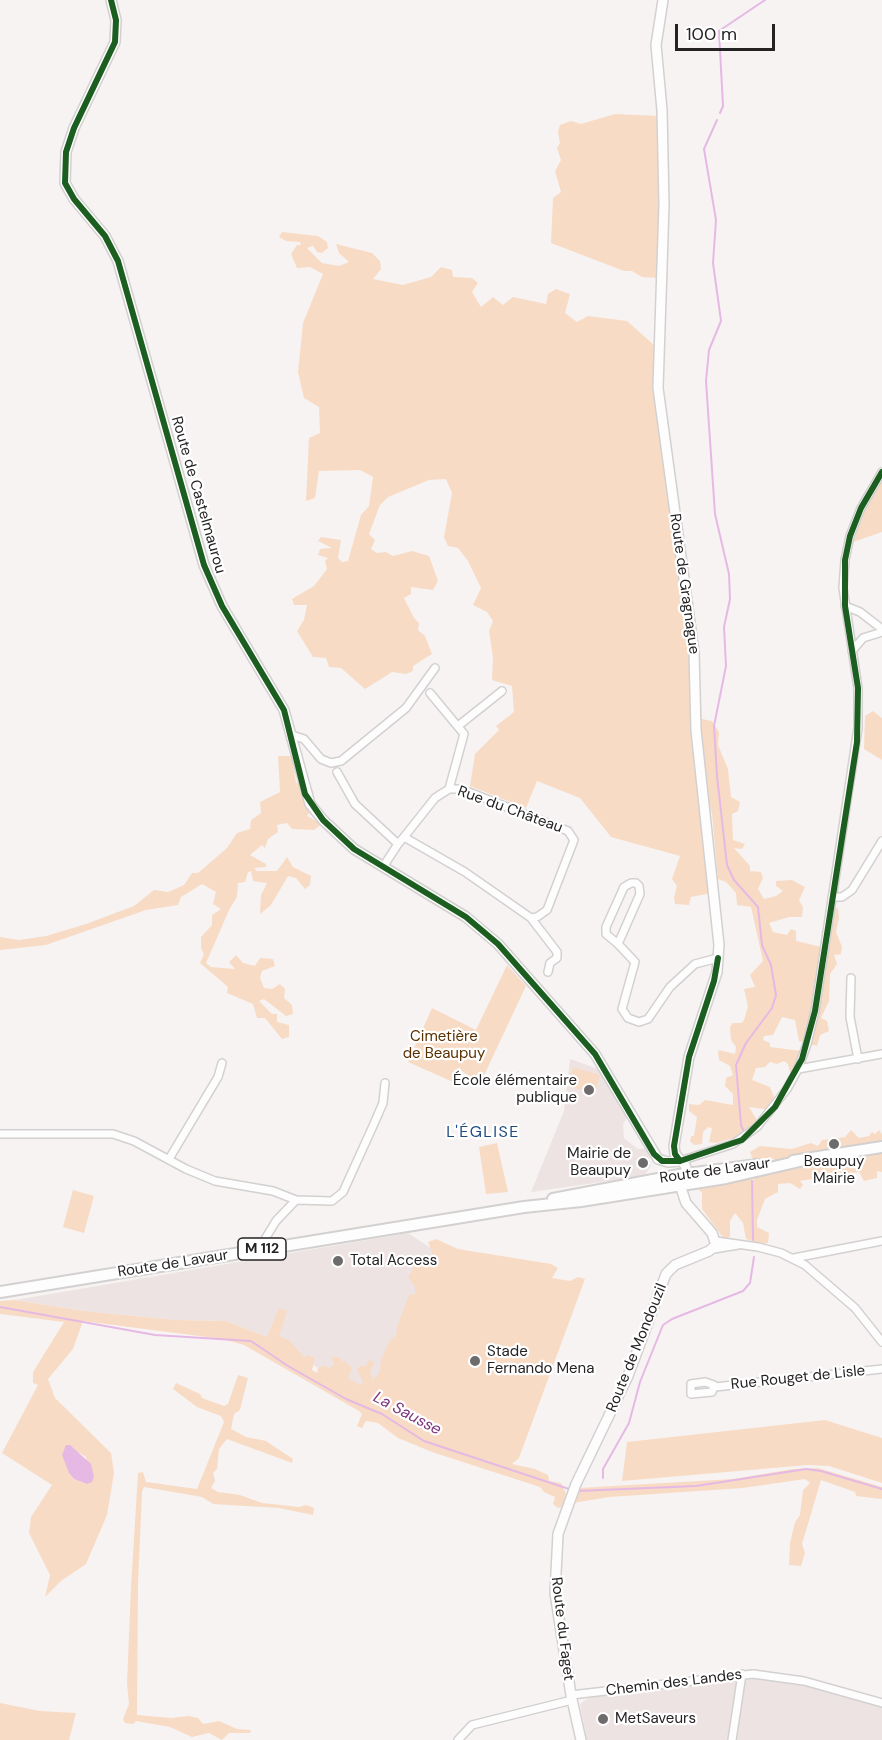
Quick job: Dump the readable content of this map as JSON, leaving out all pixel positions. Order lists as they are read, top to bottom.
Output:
{
  "streets": {
    "main road": ["Route de Lavaur", "M 112"],
    "street": [
      "Route de Castelmaurou",
      "Route de Gragnague",
      "Rue du Château",
      "Route de Mondouzil",
      "Rue Rouget de Lisle",
      "Route du Faget",
      "Chemin des Landes"
    ]
  },
  "crossings": [
    ["Route de Castelmaurou", "Route de Gragnague"],
    ["Route de Castelmaurou", "Rue du Château"],
    ["Route de Gragnague", "Route de Lavaur"],
    ["Route de Mondouzil", "Route du Faget"],
    ["Route du Faget", "Chemin des Landes"]
  ],
  "districts": ["L'ÉGLISE"],
  "water": ["La Sausse"],
  "parks": ["Cimetière de Beaupuy"],
  "places": [
    "École élémentaire publique",
    "Beaupuy Mairie",
    "Mairie de Beaupuy",
    "Total Access",
    "Stade Fernando Mena",
    "MetSaveurs"
  ],
  "scale_bar": "100 m"
}
